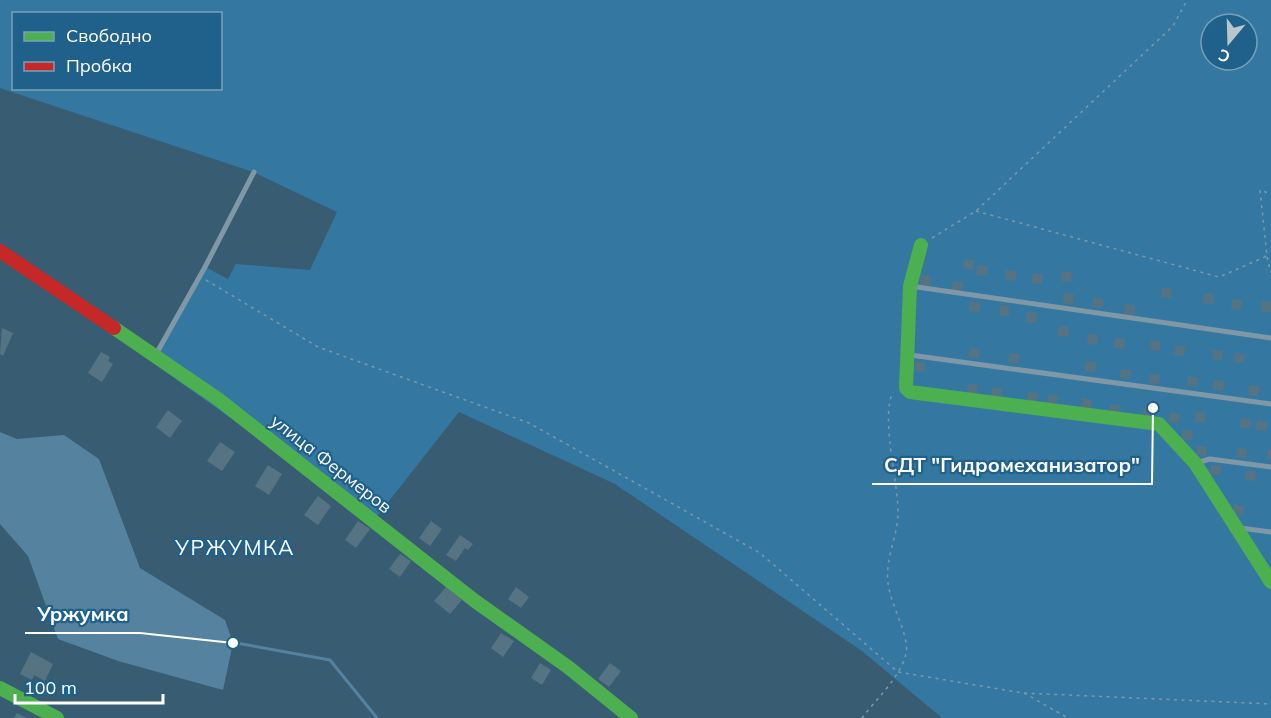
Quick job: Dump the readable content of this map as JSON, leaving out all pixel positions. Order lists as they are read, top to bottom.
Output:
{
  "streets": {
    "street": ["улица Фермеров"]
  },
  "districts": ["УРЖУМКА"],
  "places": ["СДТ \"Гидромеханизатор\"", "Уржумка"],
  "legend": ["Свободно", "Пробка"],
  "scale_bar": "100 m",
  "north": "bottom"
}
